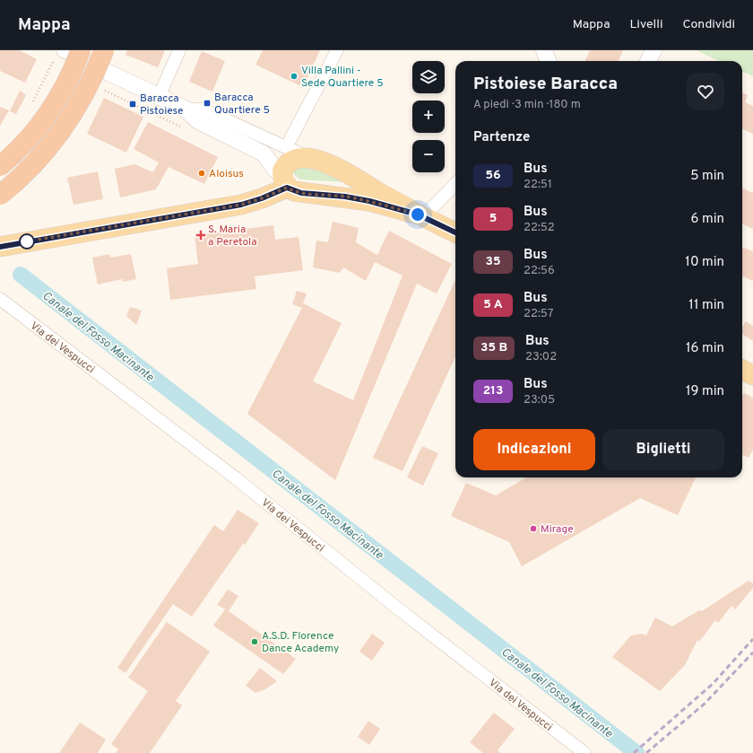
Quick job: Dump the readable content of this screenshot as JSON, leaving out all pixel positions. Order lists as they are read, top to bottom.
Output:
{
  "streets": {
    "street": ["Via dei Vespucci"]
  },
  "water": ["Canale del Fosso Macinante"],
  "places": {
    "other": [
      "Villa Pallini - Sede Quartiere 5",
      "Aloisus",
      "Mirage",
      "A.S.D. Florence Dance Academy"
    ],
    "transit": ["Baracca Quartiere 5", "Baracca Pistoiese"],
    "health": ["S. Maria a Peretola"]
  },
  "lines": ["bus line 56"],
  "page": {
    "header": "Mappa",
    "nav": ["Mappa", "Livelli", "Condividi"],
    "map_buttons": ["+", "−"],
    "heading": [
      ["Pistoiese Baracca", "A piedi · 3 min · 180 m"],
      "Partenze"
    ],
    "list": [
      {
        "mark": "56",
        "name": "Bus",
        "note": "22:51",
        "value": "5 min"
      },
      {
        "mark": "5",
        "name": "Bus",
        "note": "22:52",
        "value": "6 min"
      },
      {
        "mark": "35",
        "name": "Bus",
        "note": "22:56",
        "value": "10 min"
      },
      {
        "mark": "5 A",
        "name": "Bus",
        "note": "22:57",
        "value": "11 min"
      },
      {
        "mark": "35 B",
        "name": "Bus",
        "note": "23:02",
        "value": "16 min"
      },
      {
        "mark": "213",
        "name": "Bus",
        "note": "23:05",
        "value": "19 min"
      }
    ],
    "buttons": ["Indicazioni", "Biglietti"]
  }
}
